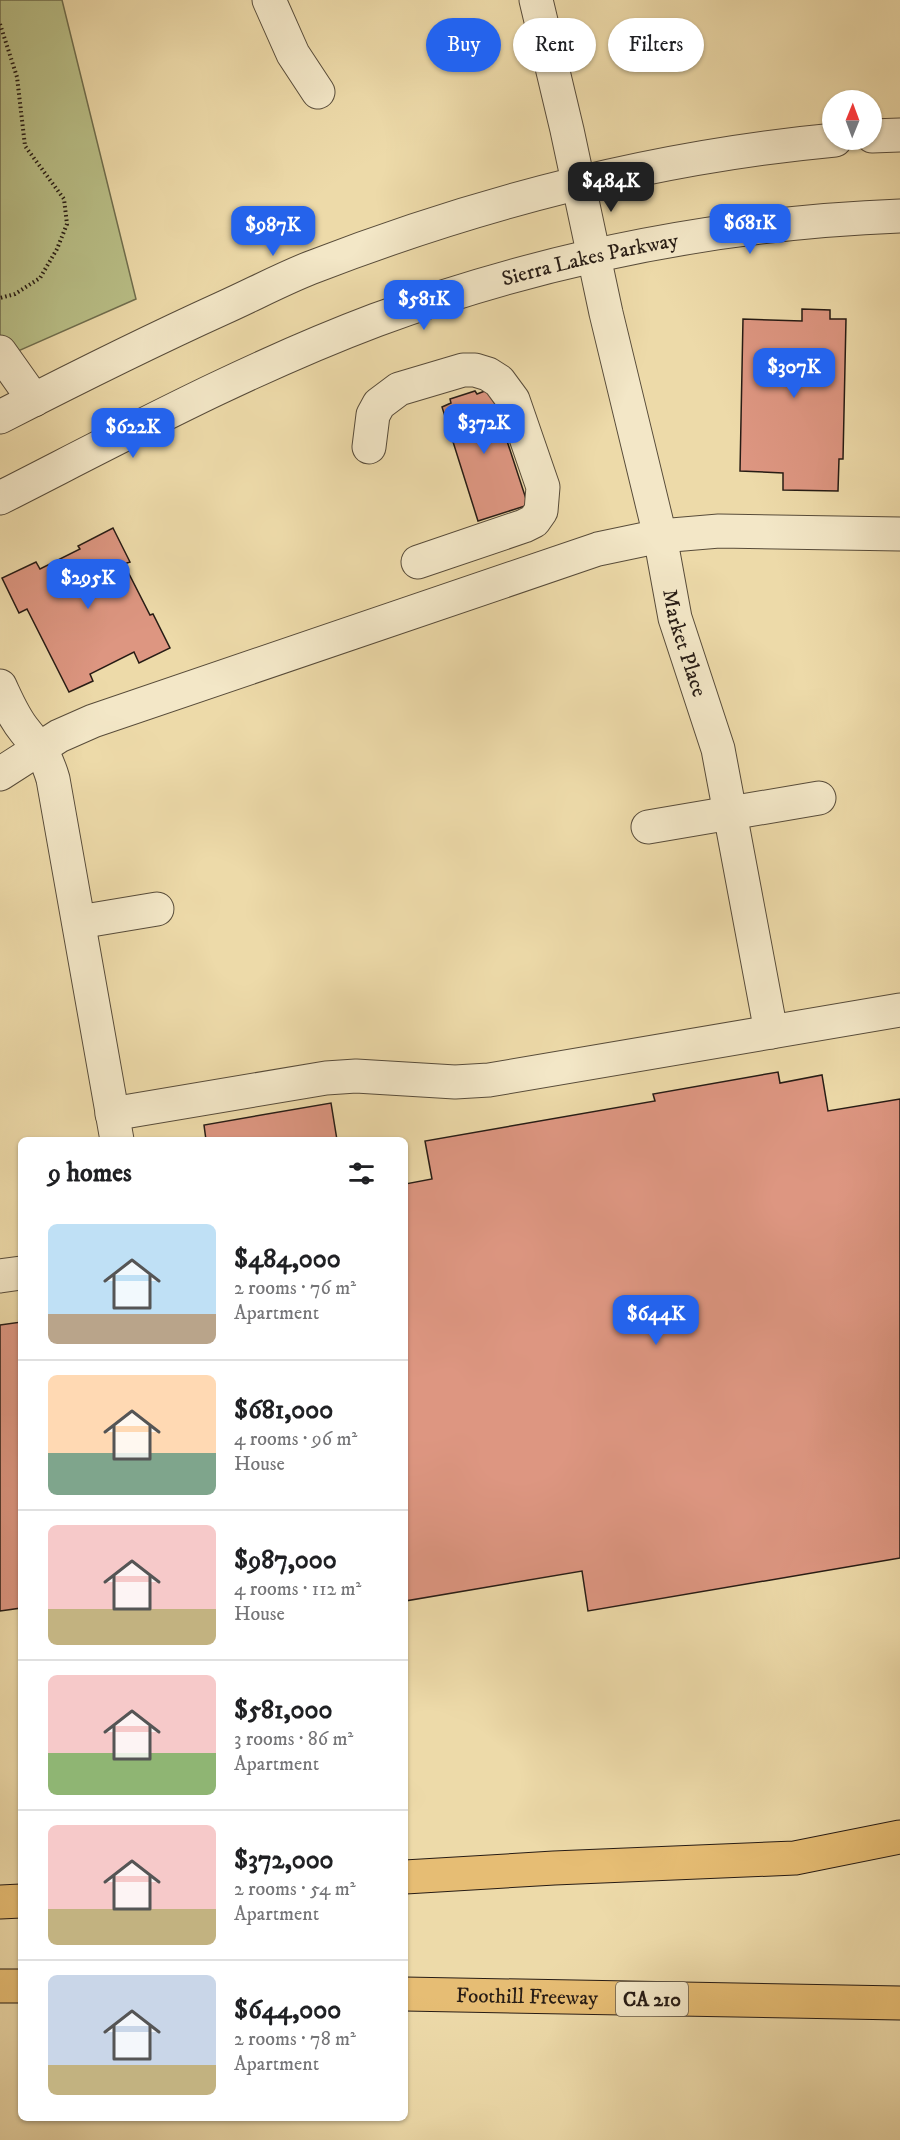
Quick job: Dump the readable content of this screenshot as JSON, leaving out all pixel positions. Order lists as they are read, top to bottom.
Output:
{
  "streets": {
    "highway": ["Foothill Freeway", "CA 210"],
    "street": ["Sierra Lakes Parkway", "Market Place"]
  },
  "crossings": [
    ["Sierra Lakes Parkway", "Market Place"]
  ],
  "north": "top",
  "page": {
    "chip": ["Buy", "Rent", "Filters"],
    "price": [
      "$484K",
      "$681K",
      "$987K",
      "$581K",
      "$307K",
      "$372K",
      "$622K",
      "$295K",
      "$644K"
    ],
    "heading": "9 homes",
    "list": [
      {
        "name": "$484,000",
        "note": "2 rooms · 76 m² · Apartment"
      },
      {
        "name": "$681,000",
        "note": "4 rooms · 96 m² · House"
      },
      {
        "name": "$987,000",
        "note": "4 rooms · 112 m² · House"
      },
      {
        "name": "$581,000",
        "note": "3 rooms · 86 m² · Apartment"
      },
      {
        "name": "$372,000",
        "note": "2 rooms · 54 m² · Apartment"
      },
      {
        "name": "$644,000",
        "note": "2 rooms · 78 m² · Apartment"
      }
    ]
  }
}
